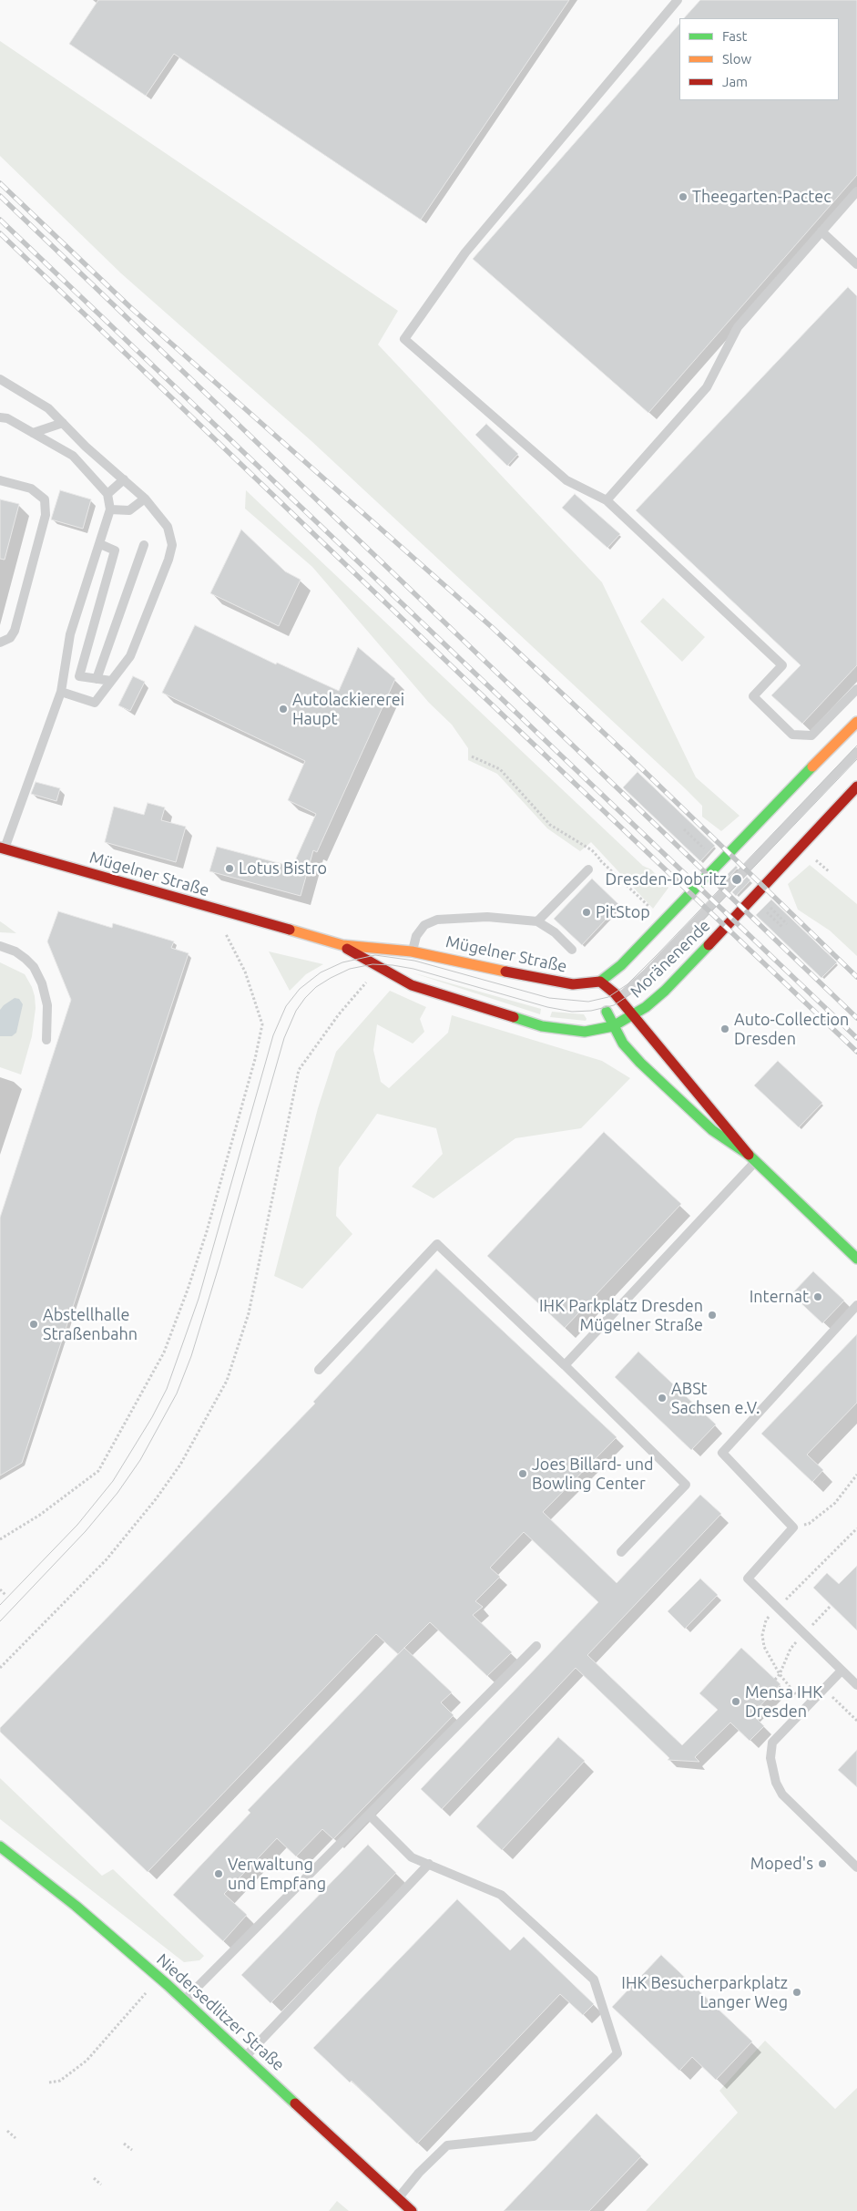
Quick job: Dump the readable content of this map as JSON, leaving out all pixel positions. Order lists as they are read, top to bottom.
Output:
{
  "streets": {
    "street": ["Mügelner Straße", "Moränenende", "Niedersedlitzer Straße"]
  },
  "crossings": [
    ["Mügelner Straße", "Moränenende"]
  ],
  "places": [
    "Theegarten-Pactec",
    "Autolackiererei Haupt",
    "Lotus Bistro",
    "Dresden-Dobritz",
    "PitStop",
    "Auto-Collection Dresden",
    "Internat",
    "IHK Parkplatz Dresden Mügelner Straße",
    "Abstellhalle Straßenbahn",
    "ABSt Sachsen e.V.",
    "Joes Billard- und Bowling Center",
    "Mensa IHK Dresden",
    "Moped's",
    "Verwaltung und Empfang",
    "IHK Besucherparkplatz Langer Weg"
  ],
  "legend": ["Fast", "Slow", "Jam"]
}
